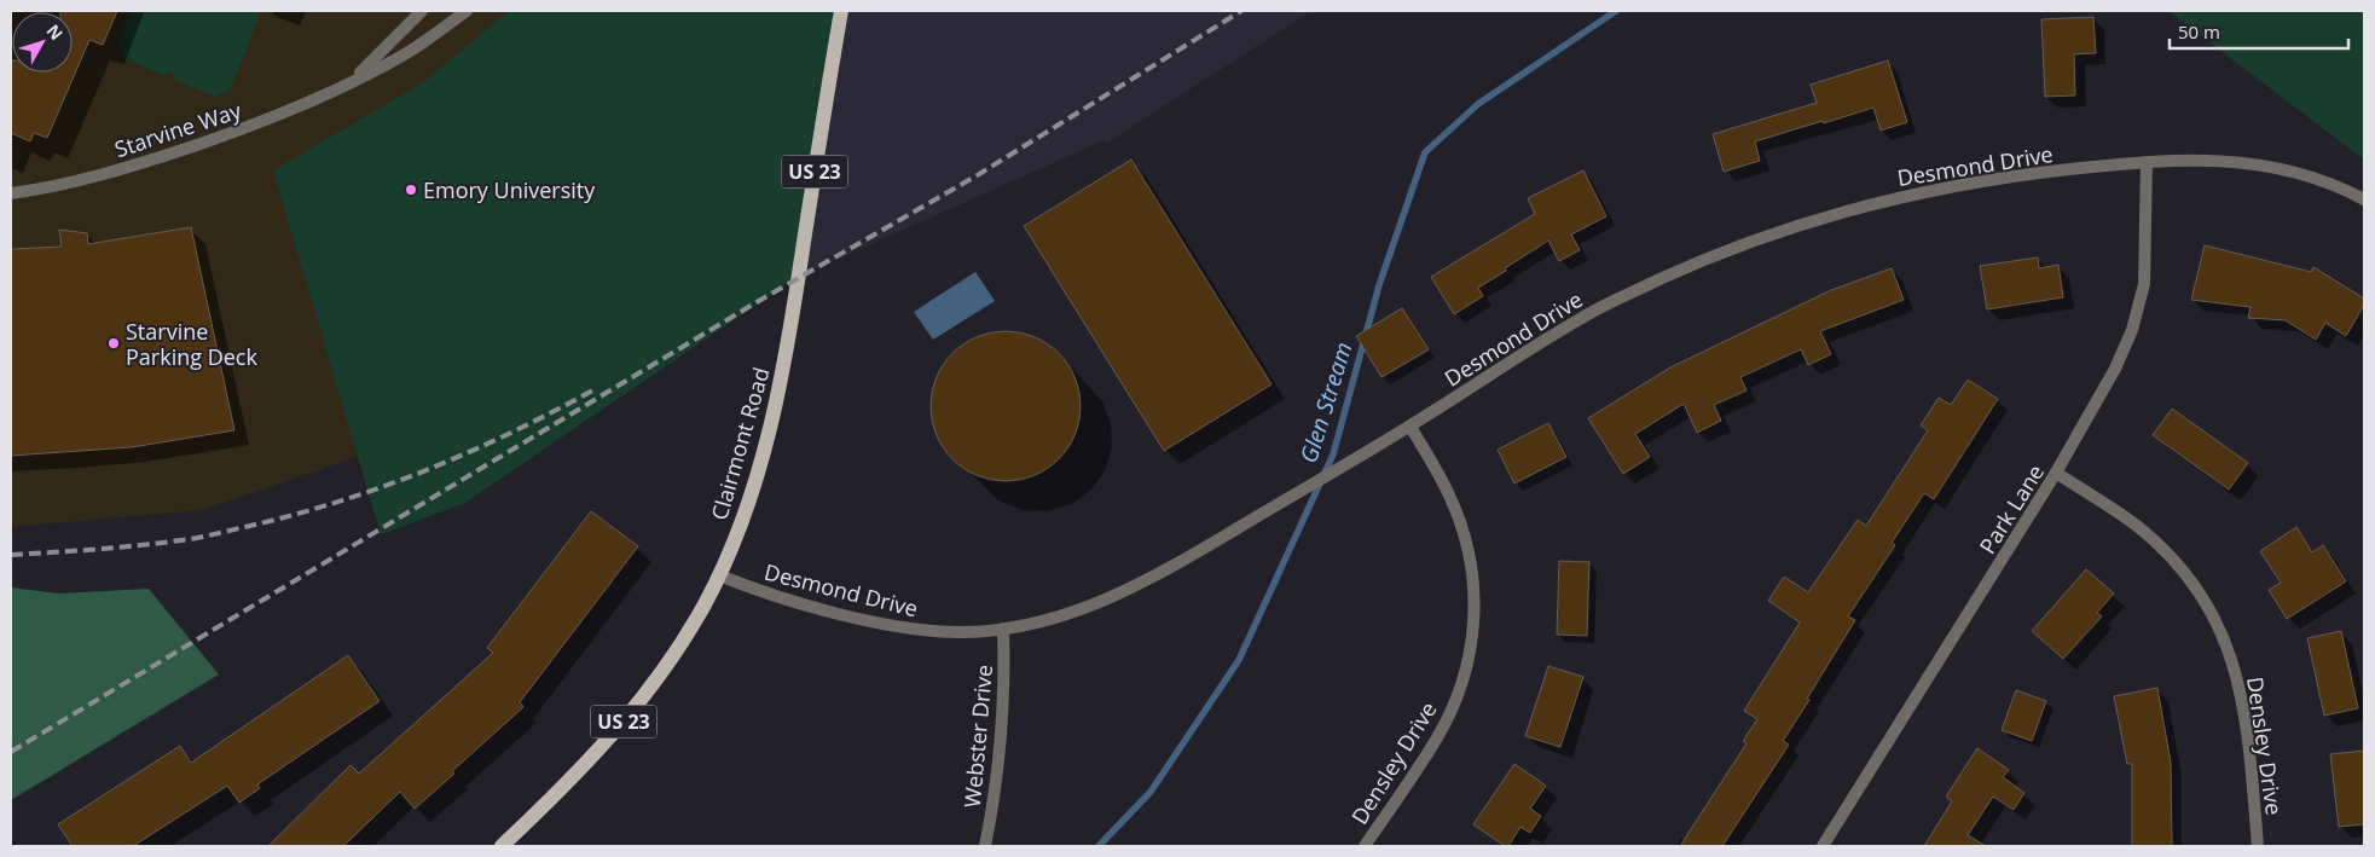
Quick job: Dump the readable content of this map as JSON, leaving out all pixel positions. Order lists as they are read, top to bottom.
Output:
{
  "streets": {
    "main road": ["US 23", "Clairmont Road"],
    "street": [
      "Starvine Way",
      "Desmond Drive",
      "Park Lane",
      "Webster Drive",
      "Densley Drive"
    ]
  },
  "crossings": [
    ["Desmond Drive", "Clairmont Road"],
    ["Desmond Drive", "Park Lane"],
    ["Desmond Drive", "Webster Drive"],
    ["Desmond Drive", "Densley Drive"],
    ["Park Lane", "Densley Drive"]
  ],
  "water": ["Glen Stream"],
  "places": ["Emory University", "Starvine Parking Deck"],
  "scale_bar": "50 m",
  "north": "top right"
}
